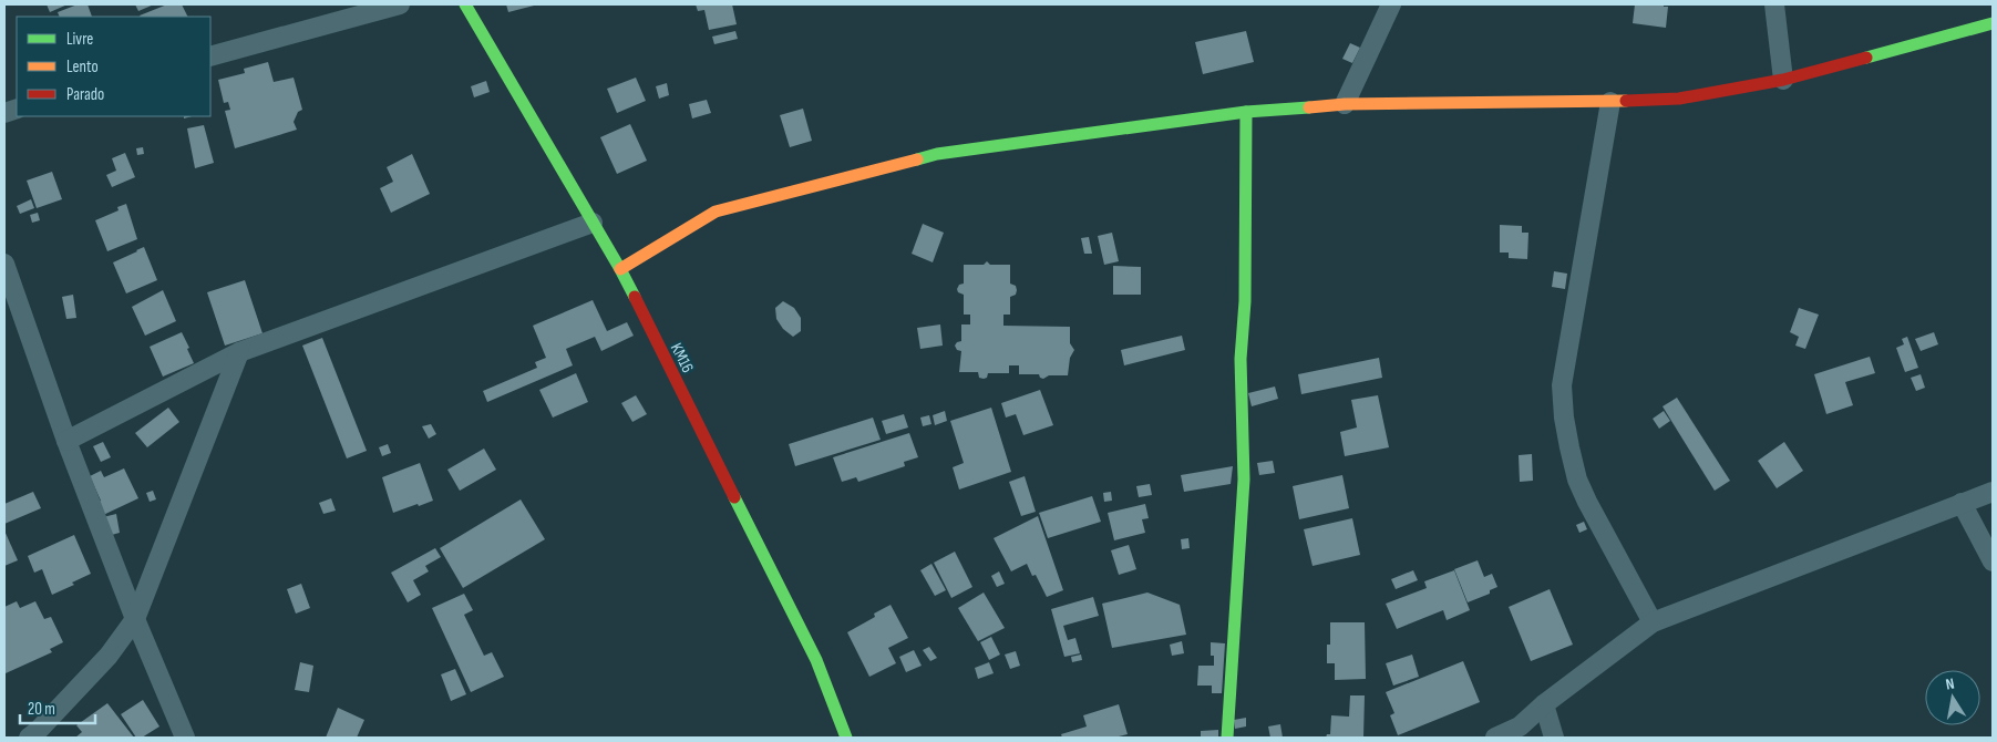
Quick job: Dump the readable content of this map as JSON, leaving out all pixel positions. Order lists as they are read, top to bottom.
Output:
{
  "streets": {
    "street": ["KM16"]
  },
  "legend": ["Livre", "Lento", "Parado"],
  "scale_bar": "20 m",
  "north": "top"
}
